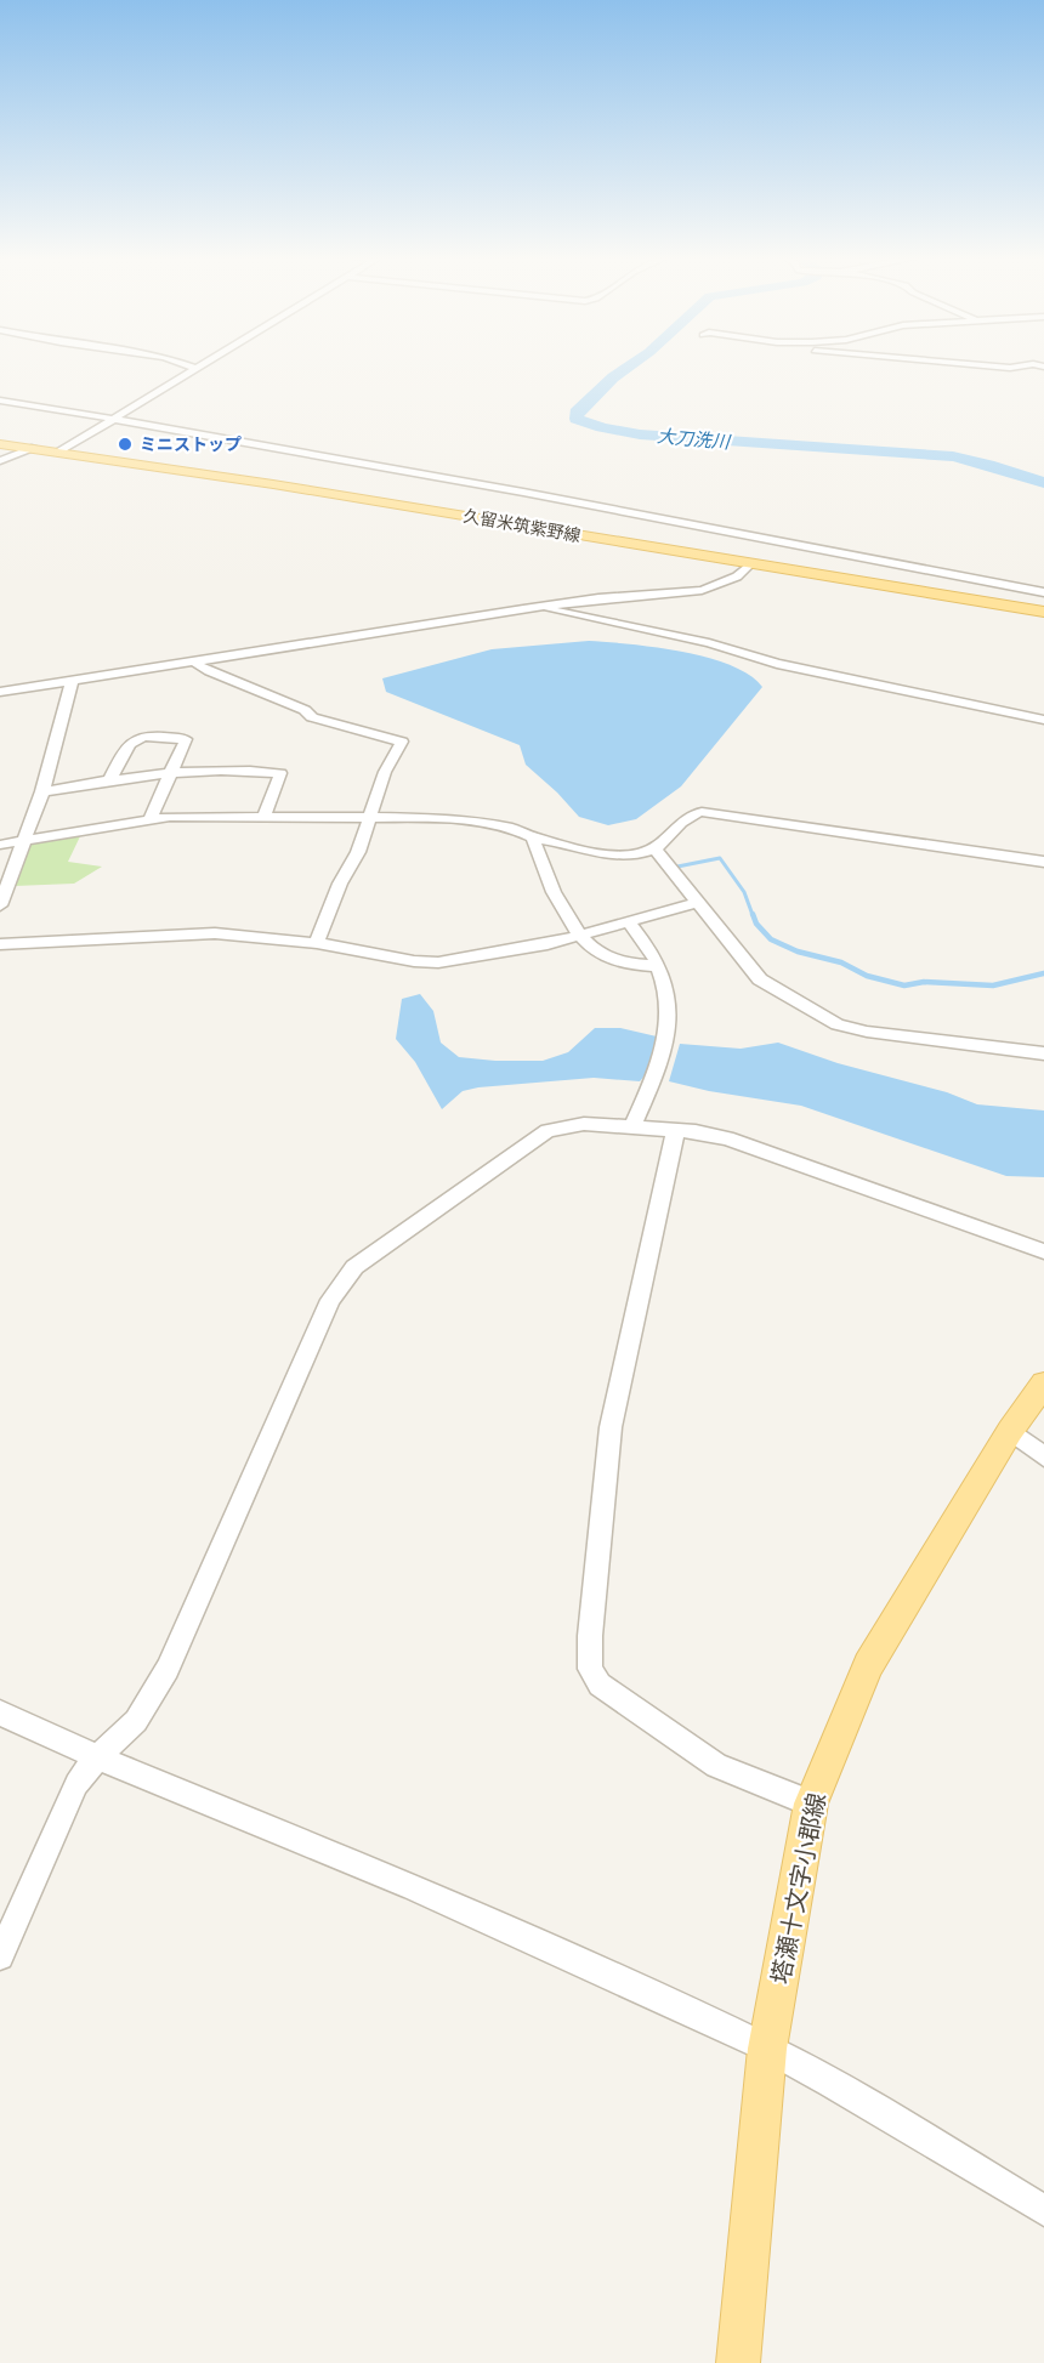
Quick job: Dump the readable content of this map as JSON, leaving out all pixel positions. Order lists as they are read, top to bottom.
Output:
{
  "streets": {
    "main road": ["久留米筑紫野線", "塔瀬十文字小郡線"]
  },
  "water": ["大刀洗川"],
  "places": ["ミニストップ"]
}
